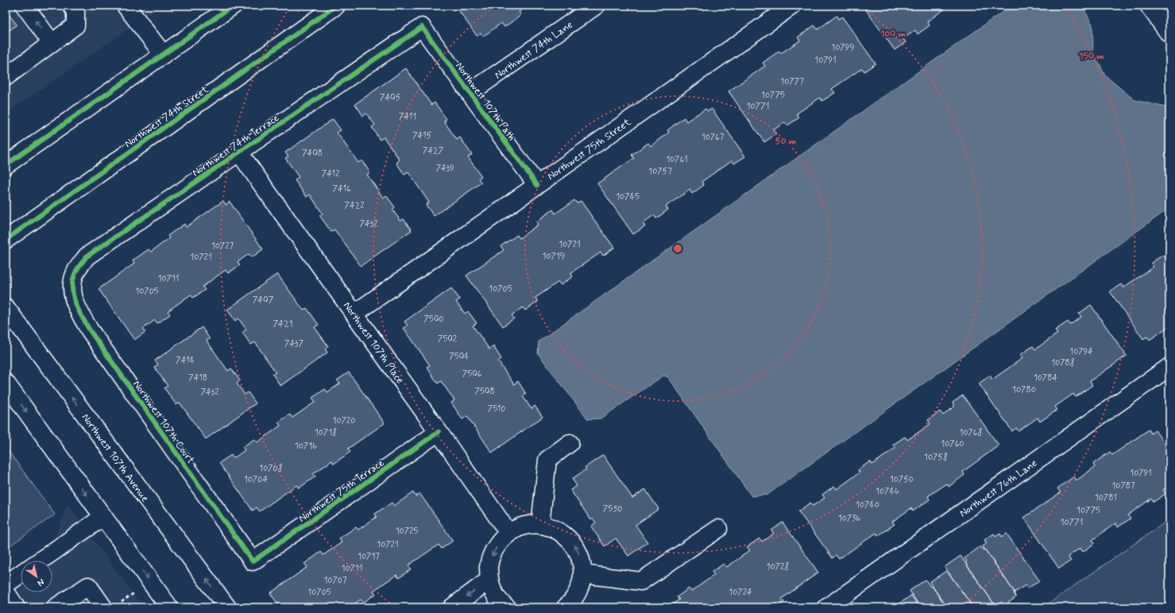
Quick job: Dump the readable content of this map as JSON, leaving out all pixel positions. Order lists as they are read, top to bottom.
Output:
{
  "streets": {
    "street": [
      "Northwest 74th Lane",
      "Northwest 107th Path",
      "Northwest 74th Street",
      "Northwest 74th Terrace",
      "Northwest 75th Street",
      "Northwest 107th Place",
      "Northwest 107th Court",
      "Northwest 107th Avenue",
      "Northwest 76th Lane",
      "Northwest 75th Terrace"
    ]
  },
  "crossings": [
    ["Northwest 74th Lane", "Northwest 107th Path"],
    ["Northwest 107th Path", "Northwest 74th Terrace"],
    ["Northwest 107th Path", "Northwest 75th Street"],
    ["Northwest 74th Terrace", "Northwest 107th Place"],
    ["Northwest 74th Terrace", "Northwest 107th Court"],
    ["Northwest 75th Street", "Northwest 107th Place"],
    ["Northwest 107th Place", "Northwest 75th Terrace"],
    ["Northwest 107th Court", "Northwest 75th Terrace"]
  ],
  "house_numbers": [
    "10799",
    "10791",
    "10777",
    "10775",
    "7405",
    "10771",
    "7411",
    "7415",
    "10767",
    "7427",
    "7408",
    "10761",
    "7439",
    "10757",
    "7412",
    "7416",
    "10745",
    "7422",
    "7432",
    "10721",
    "10727",
    "10719",
    "10721",
    "10711",
    "10705",
    "10705",
    "7407",
    "7500",
    "7421",
    "7502",
    "7437",
    "10794",
    "7504",
    "7414",
    "10788",
    "7506",
    "7418",
    "10784",
    "10780",
    "7508",
    "7432",
    "7510",
    "10720",
    "10718",
    "10768",
    "10760",
    "10716",
    "10758",
    "10708",
    "10791",
    "10704",
    "10750",
    "10787",
    "10746",
    "10781",
    "10740",
    "7550",
    "10775",
    "10736",
    "10771",
    "10725",
    "10721",
    "10717",
    "10728",
    "10711",
    "10707",
    "10705",
    "10724"
  ],
  "north": "bottom right",
  "rings": ["100 m", "150 m", "50 m"]
}
